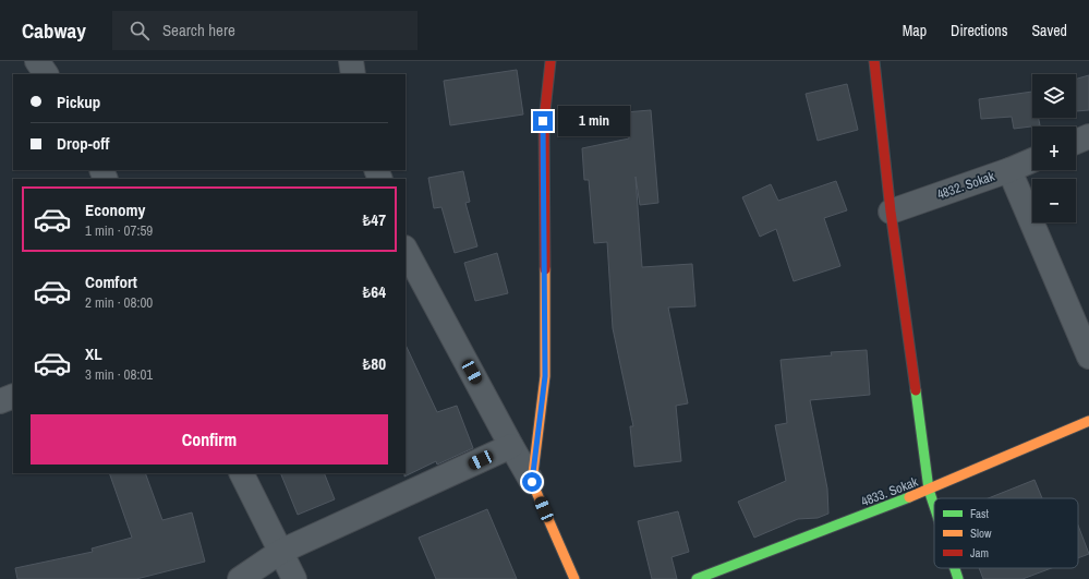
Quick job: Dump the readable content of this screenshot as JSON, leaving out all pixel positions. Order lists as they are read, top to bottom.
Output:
{
  "streets": {
    "street": ["4832. Sokak", "4833. Sokak"]
  },
  "legend": ["Fast", "Slow", "Jam"],
  "page": {
    "header": "Cabway",
    "search": "Search here",
    "nav": ["Map", "Directions", "Saved"],
    "map_buttons": ["+", "−"],
    "banner": ["Pickup", "Drop-off"],
    "bubble": "1 min",
    "list": [
      {
        "name": "Economy",
        "note": "1 min · 07:59",
        "value": "₺47"
      },
      {
        "name": "Comfort",
        "note": "2 min · 08:00",
        "value": "₺64"
      },
      {
        "name": "XL",
        "note": "3 min · 08:01",
        "value": "₺80"
      }
    ],
    "buttons": "Confirm"
  }
}
